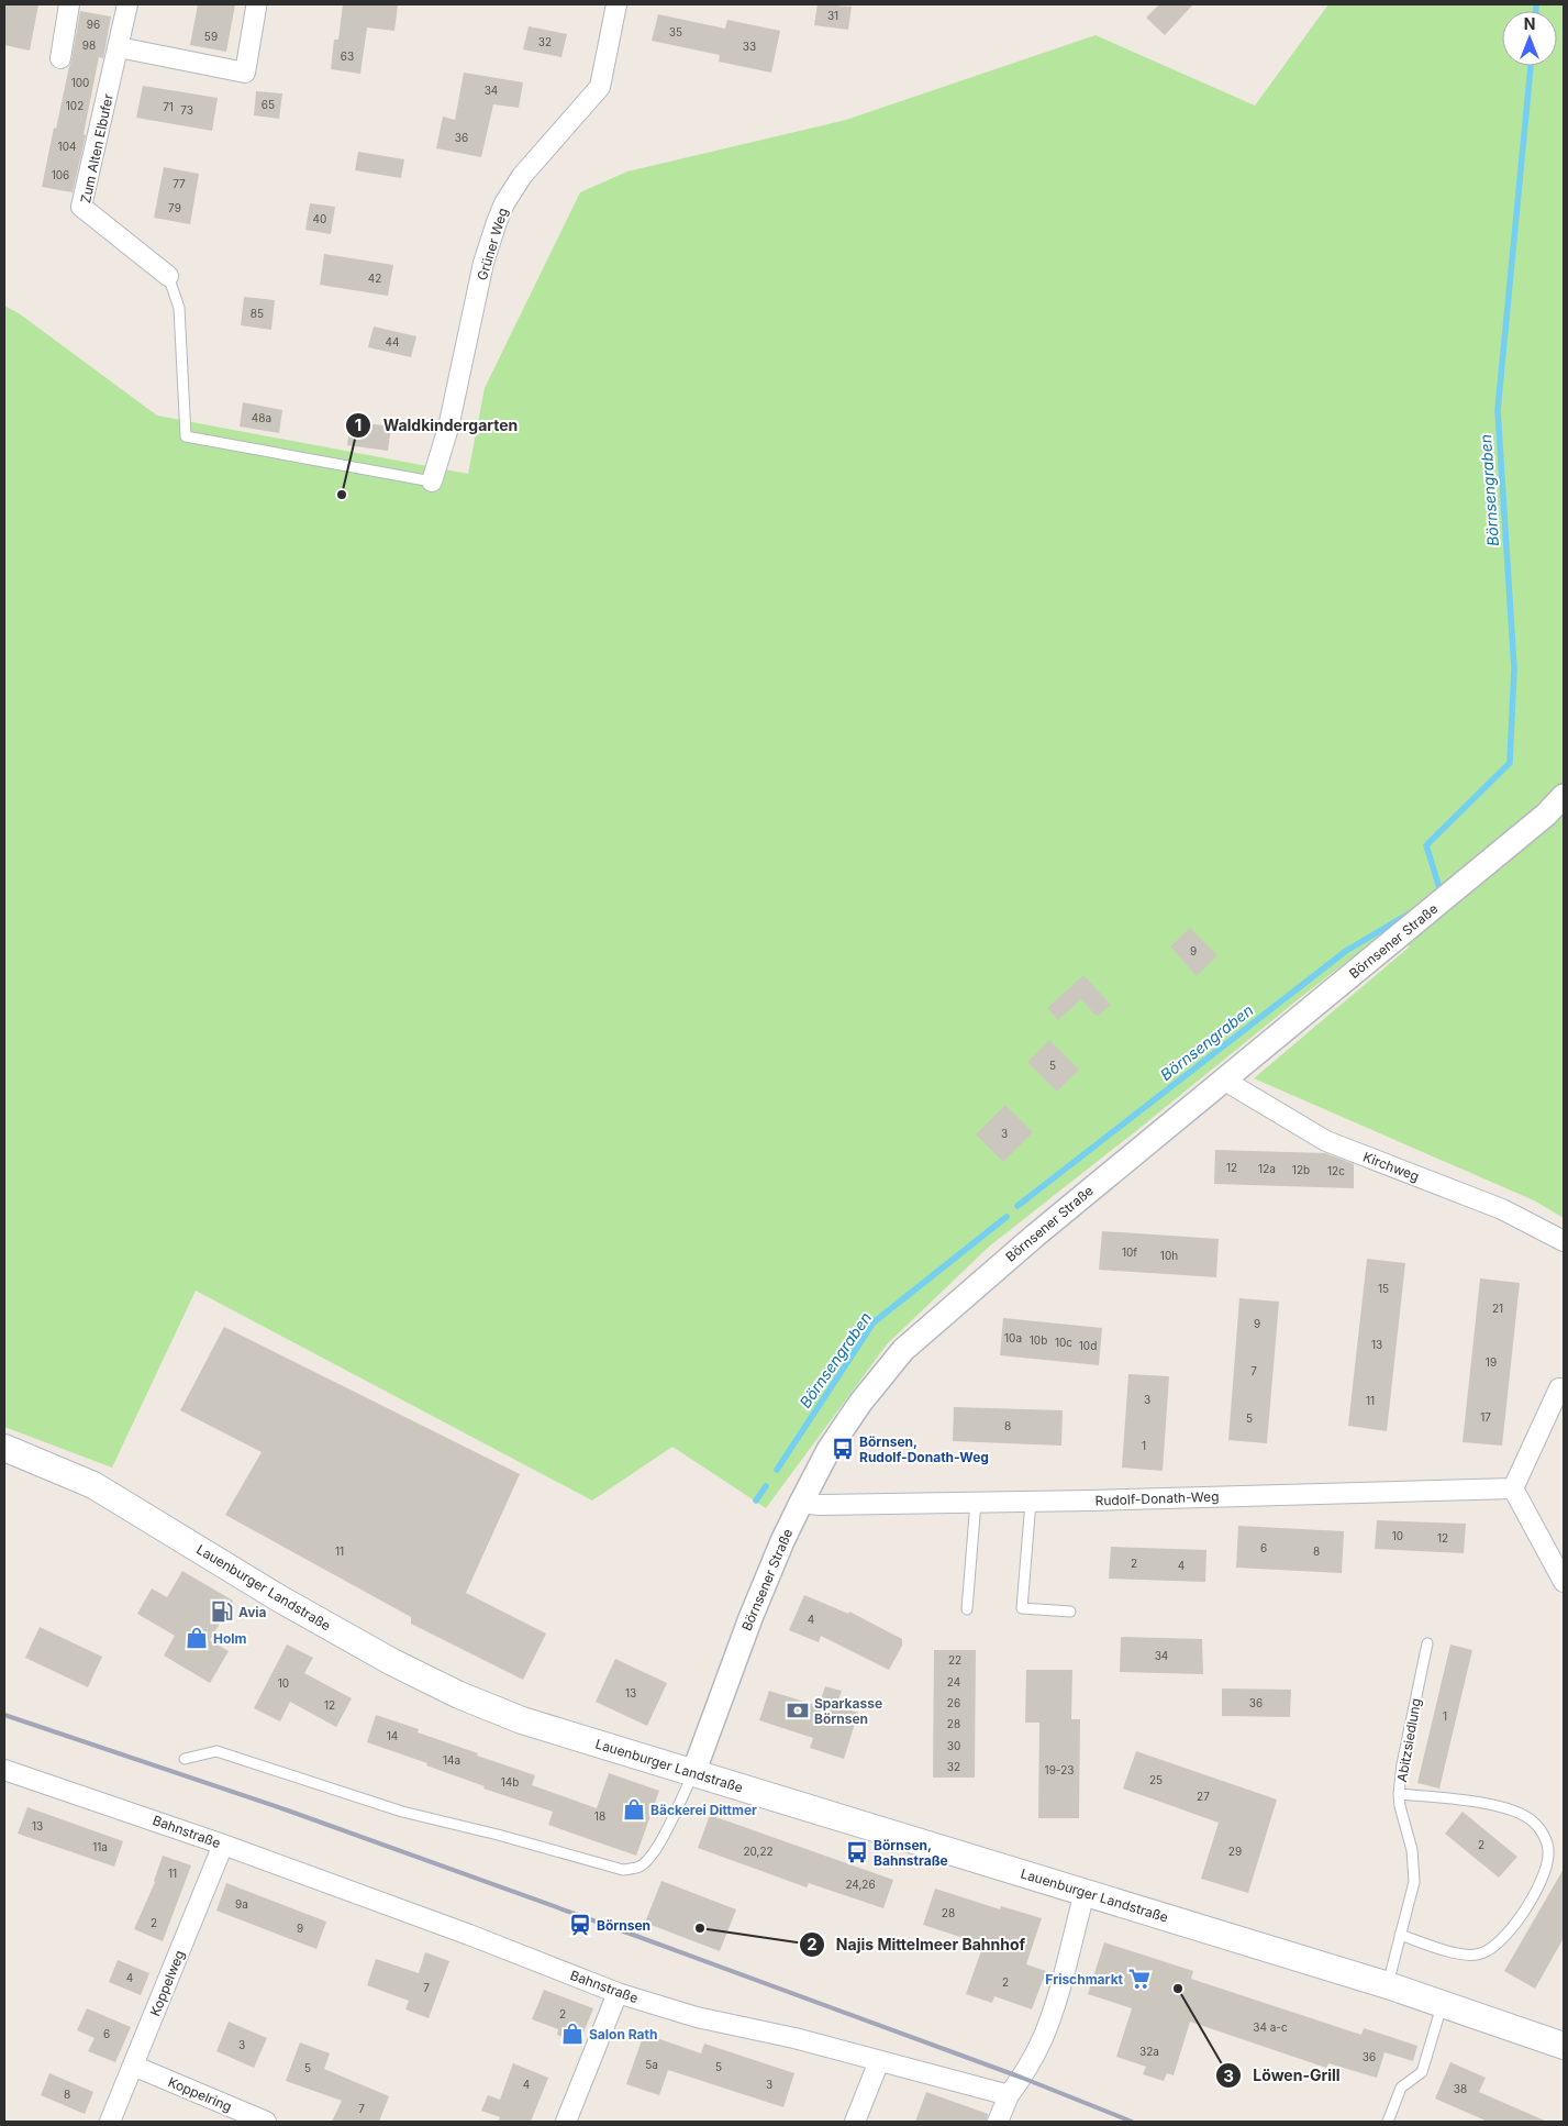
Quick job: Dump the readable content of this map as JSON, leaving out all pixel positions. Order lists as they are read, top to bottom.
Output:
{
  "streets": {
    "main road": ["Lauenburger Landstraße"],
    "street": [
      "Zum Alten Elbufer",
      "Grüner Weg",
      "Börnsener Straße",
      "Kirchweg",
      "Rudolf-Donath-Weg",
      "Bahnstraße",
      "Koppelweg",
      "Koppelring"
    ],
    "lane": ["Abitzsiedlung"]
  },
  "crossings": [
    ["Börnsener Straße", "Kirchweg"],
    ["Börnsener Straße", "Rudolf-Donath-Weg"],
    ["Börnsener Straße", "Lauenburger Landstraße"],
    ["Lauenburger Landstraße", "Abitzsiedlung"],
    ["Bahnstraße", "Koppelweg"],
    ["Koppelweg", "Koppelring"]
  ],
  "water": ["Börnsengraben"],
  "places": {
    "other": ["Waldkindergarten", "Najis Mittelmeer Bahnhof", "Löwen-Grill"],
    "bus stop": ["Börnsen, Rudolf-Donath-Weg", "Börnsen, Bahnstraße"],
    "fuel station": ["Avia"],
    "shop": ["Holm", "Bäckerei Dittmer", "Salon Rath"],
    "bank": ["Sparkasse Börnsen"],
    "station": ["Börnsen"],
    "supermarket": ["Frischmarkt"]
  },
  "house_numbers": [
    "31",
    "96",
    "35",
    "59",
    "32",
    "98",
    "33",
    "63",
    "100",
    "34",
    "65",
    "102",
    "71",
    "73",
    "36",
    "104",
    "106",
    "77",
    "79",
    "40",
    "42",
    "85",
    "44",
    "48a",
    "9",
    "5",
    "3",
    "12",
    "12a",
    "12b",
    "12c",
    "10f",
    "10h",
    "15",
    "21",
    "9",
    "10a",
    "10b",
    "10c",
    "13",
    "10d",
    "19",
    "7",
    "3",
    "11",
    "17",
    "5",
    "8",
    "1",
    "10",
    "12",
    "6",
    "11",
    "8",
    "2",
    "4",
    "4",
    "34",
    "22",
    "24",
    "10",
    "13",
    "26",
    "36",
    "12",
    "1",
    "28",
    "14",
    "30",
    "14a",
    "32",
    "19-23",
    "25",
    "14b",
    "27",
    "18",
    "13",
    "2",
    "11a",
    "20,22",
    "29",
    "11",
    "24,26",
    "9a",
    "28",
    "2",
    "9",
    "4",
    "2",
    "7",
    "2",
    "34 a-c",
    "6",
    "3",
    "32a",
    "36",
    "5a",
    "5",
    "5",
    "4",
    "3",
    "38",
    "8",
    "7"
  ],
  "north": "top"
}
